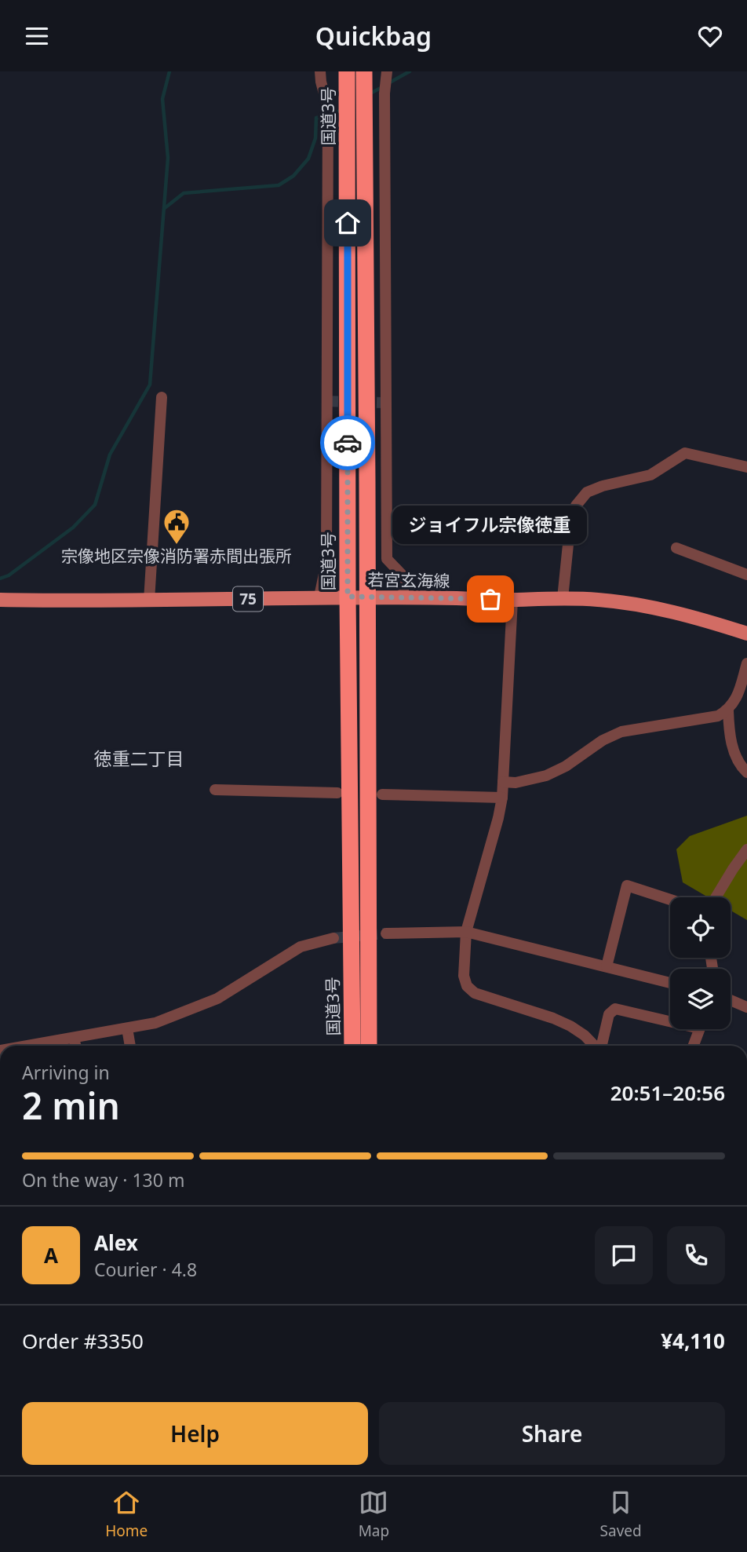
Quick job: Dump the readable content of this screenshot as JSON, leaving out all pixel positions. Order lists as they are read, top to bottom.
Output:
{
  "streets": {
    "highway": ["国道3号"],
    "main road": ["若宮玄海線", "75"]
  },
  "crossings": [
    ["国道3号", "若宮玄海線"]
  ],
  "districts": ["徳重二丁目"],
  "places": {
    "public building": ["宗像地区宗像消防署赤間出張所"],
    "other": ["ジョイフル宗像徳重"]
  },
  "page": {
    "header": "Quickbag",
    "bubble": "ジョイフル宗像徳重",
    "heading": ["2 min", "Arriving in", "20:51–20:56"],
    "panel": [
      "Alex",
      "Courier · 4.8",
      "Order #3350",
      "¥4,110"
    ],
    "bar": "On the way · 130 m",
    "round": "A",
    "buttons": ["Help", "Share"],
    "tabs": ["Home", "Map", "Saved"]
  }
}
